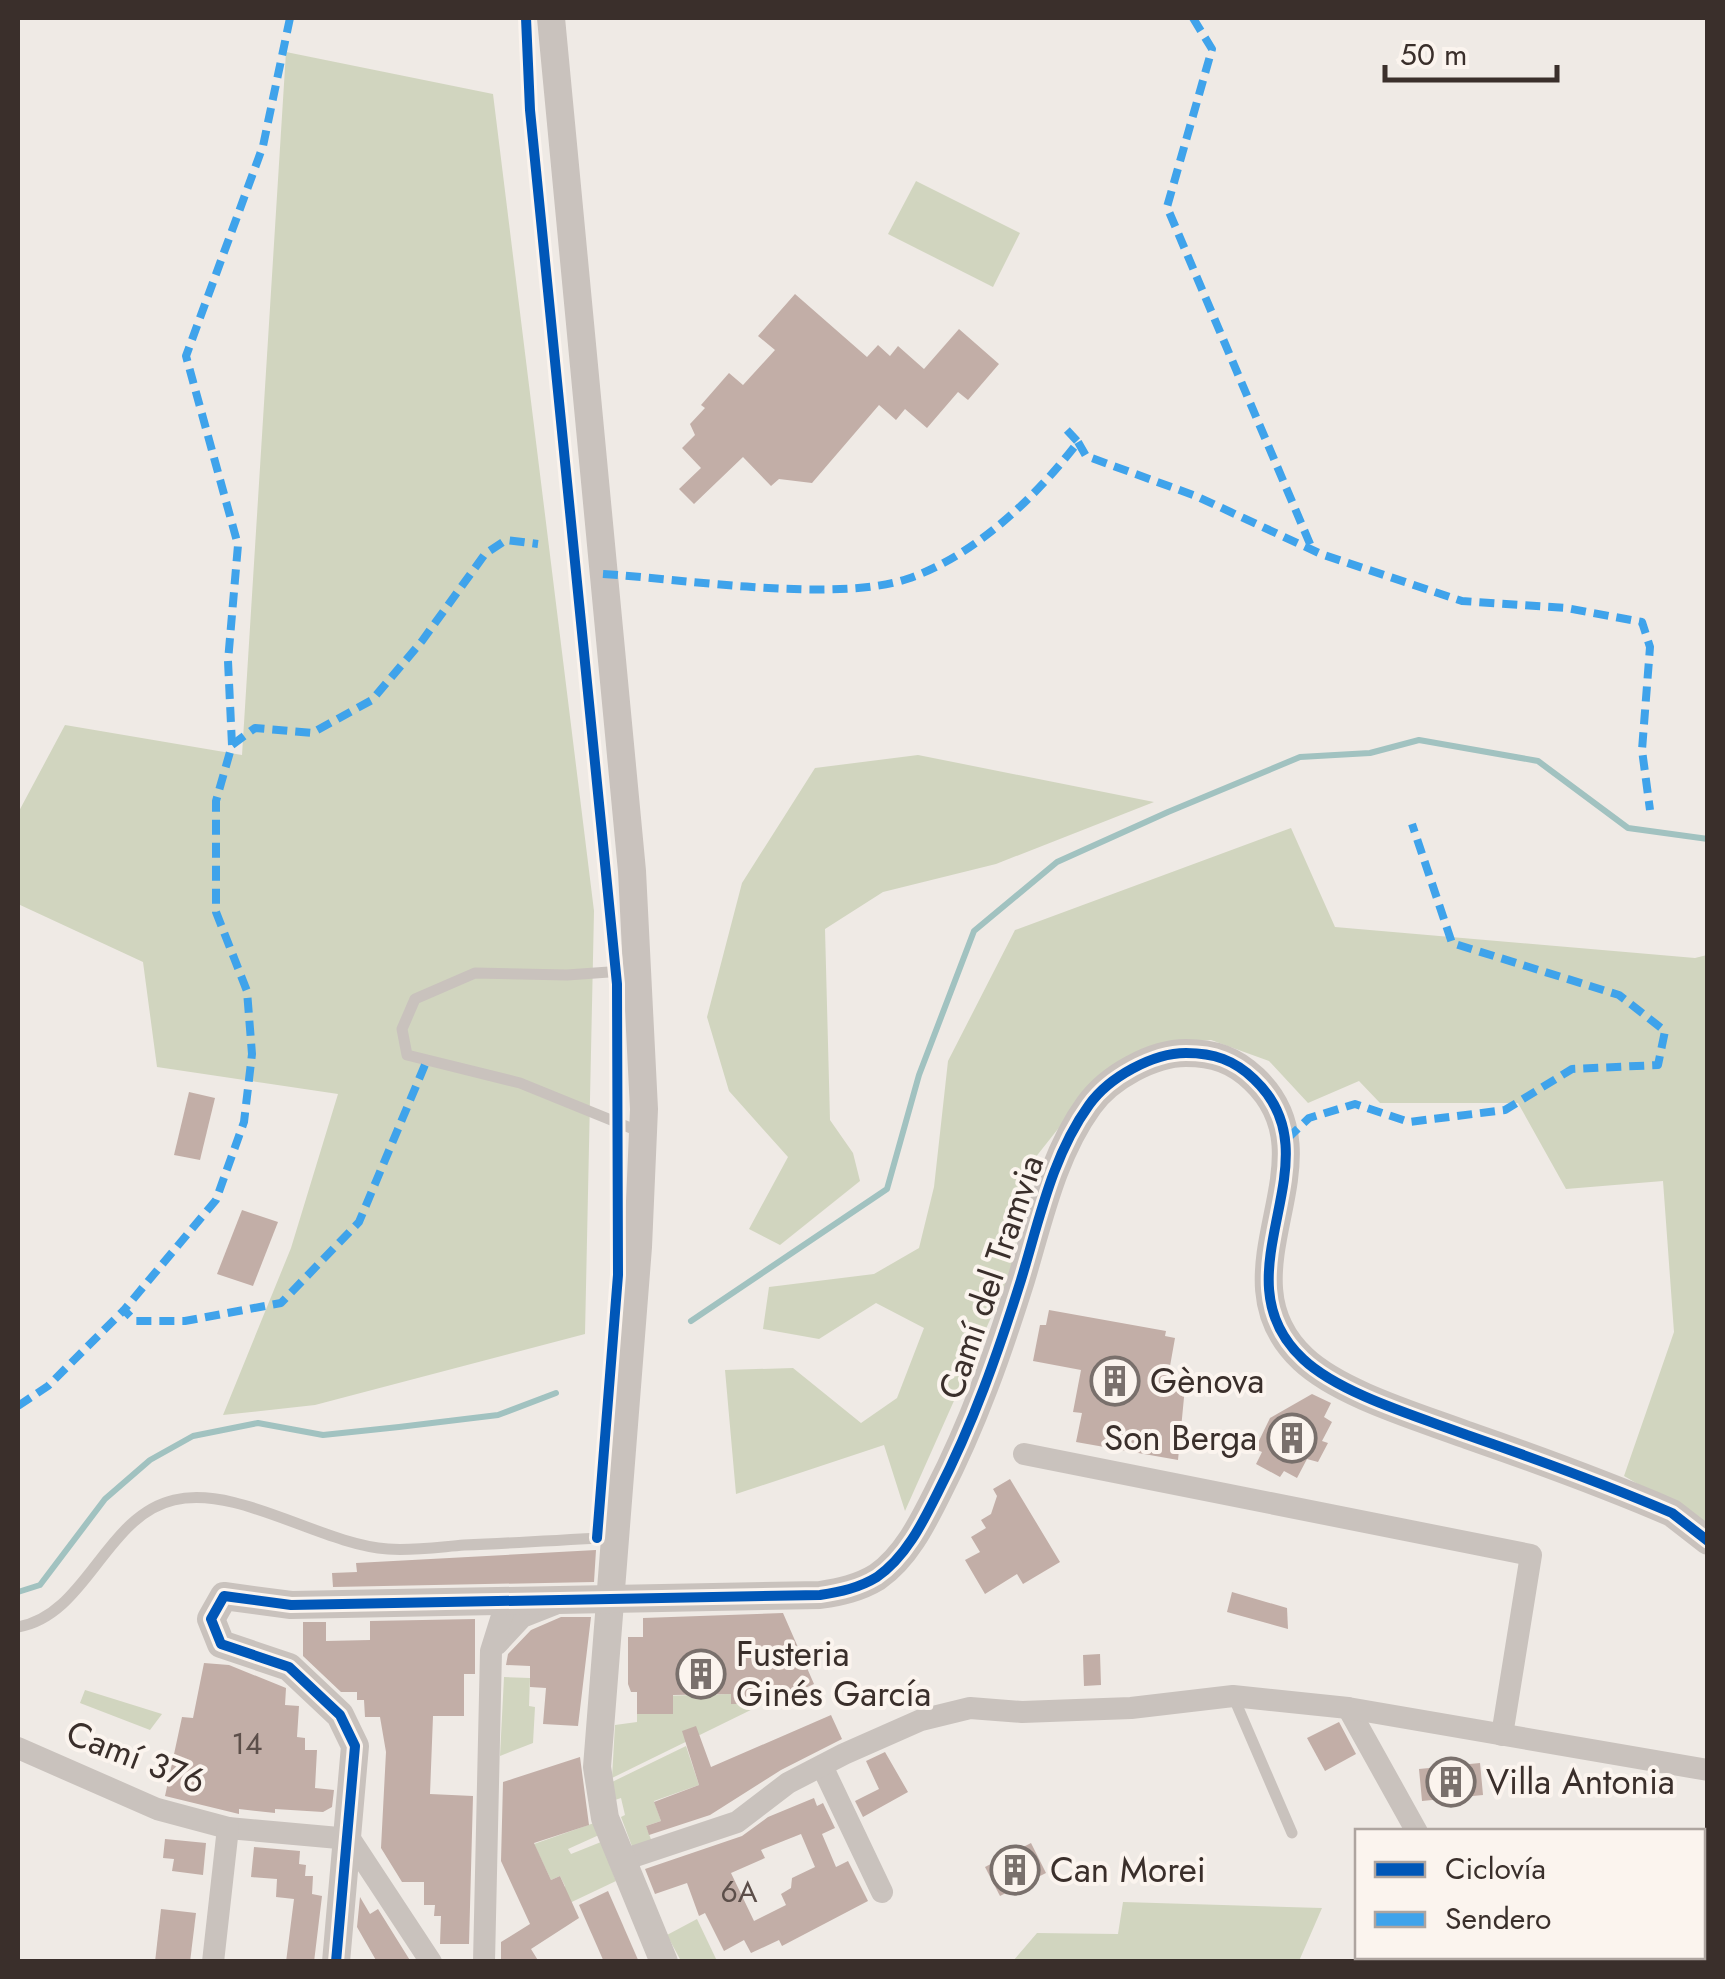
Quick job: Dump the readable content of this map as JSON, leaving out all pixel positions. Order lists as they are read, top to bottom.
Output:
{
  "streets": {
    "street": ["Camí del Tramvia", "Camí 376"]
  },
  "crossings": [
    ["Camí del Tramvia", "Camí 376"]
  ],
  "places": {
    "building": [
      "Gènova",
      "Son Berga",
      "Fusteria Ginés García",
      "Villa Antonia",
      "Can Morei"
    ]
  },
  "house_numbers": ["14", "6A"],
  "legend": ["Ciclovía", "Sendero"],
  "scale_bar": "50 m"
}
